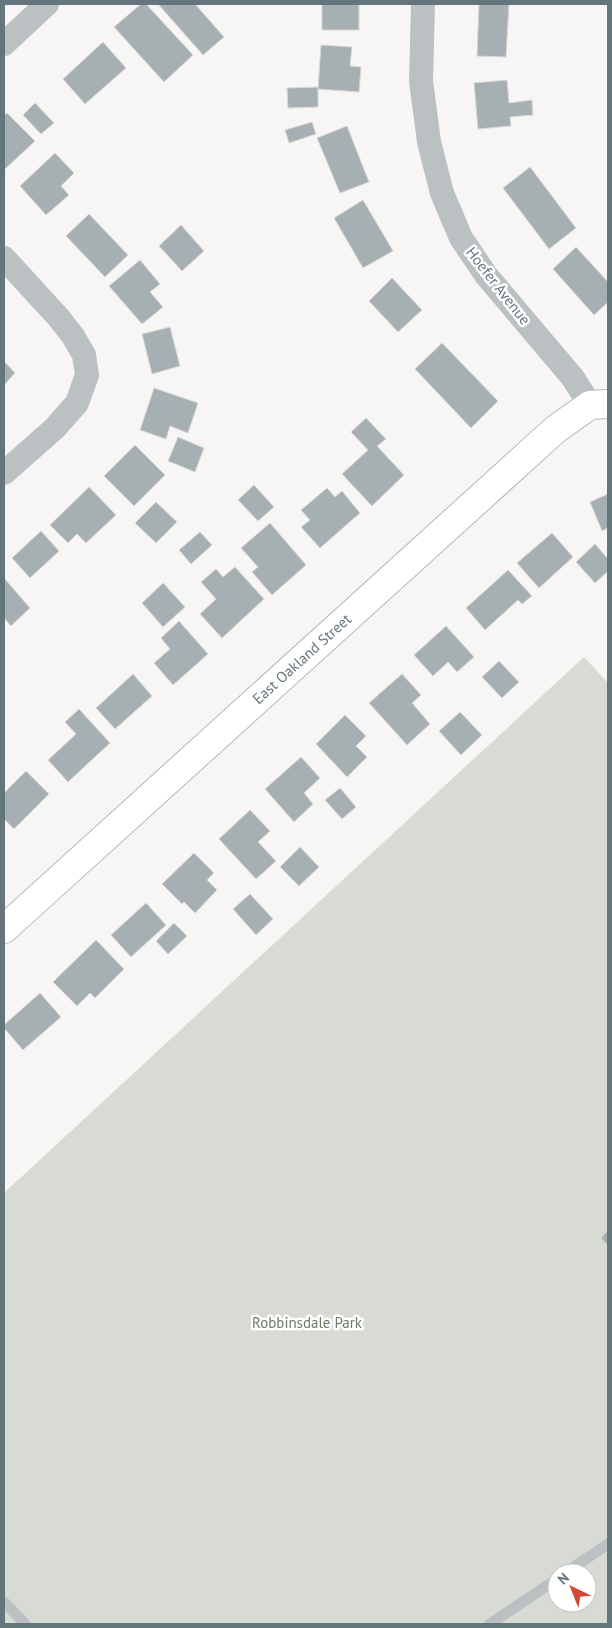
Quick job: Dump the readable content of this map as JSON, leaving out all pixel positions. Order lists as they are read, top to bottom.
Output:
{
  "streets": {
    "street": ["Hoefer Avenue", "East Oakland Street"]
  },
  "crossings": [
    ["Hoefer Avenue", "East Oakland Street"]
  ],
  "parks": ["Robbinsdale Park"],
  "north": "top left"
}
